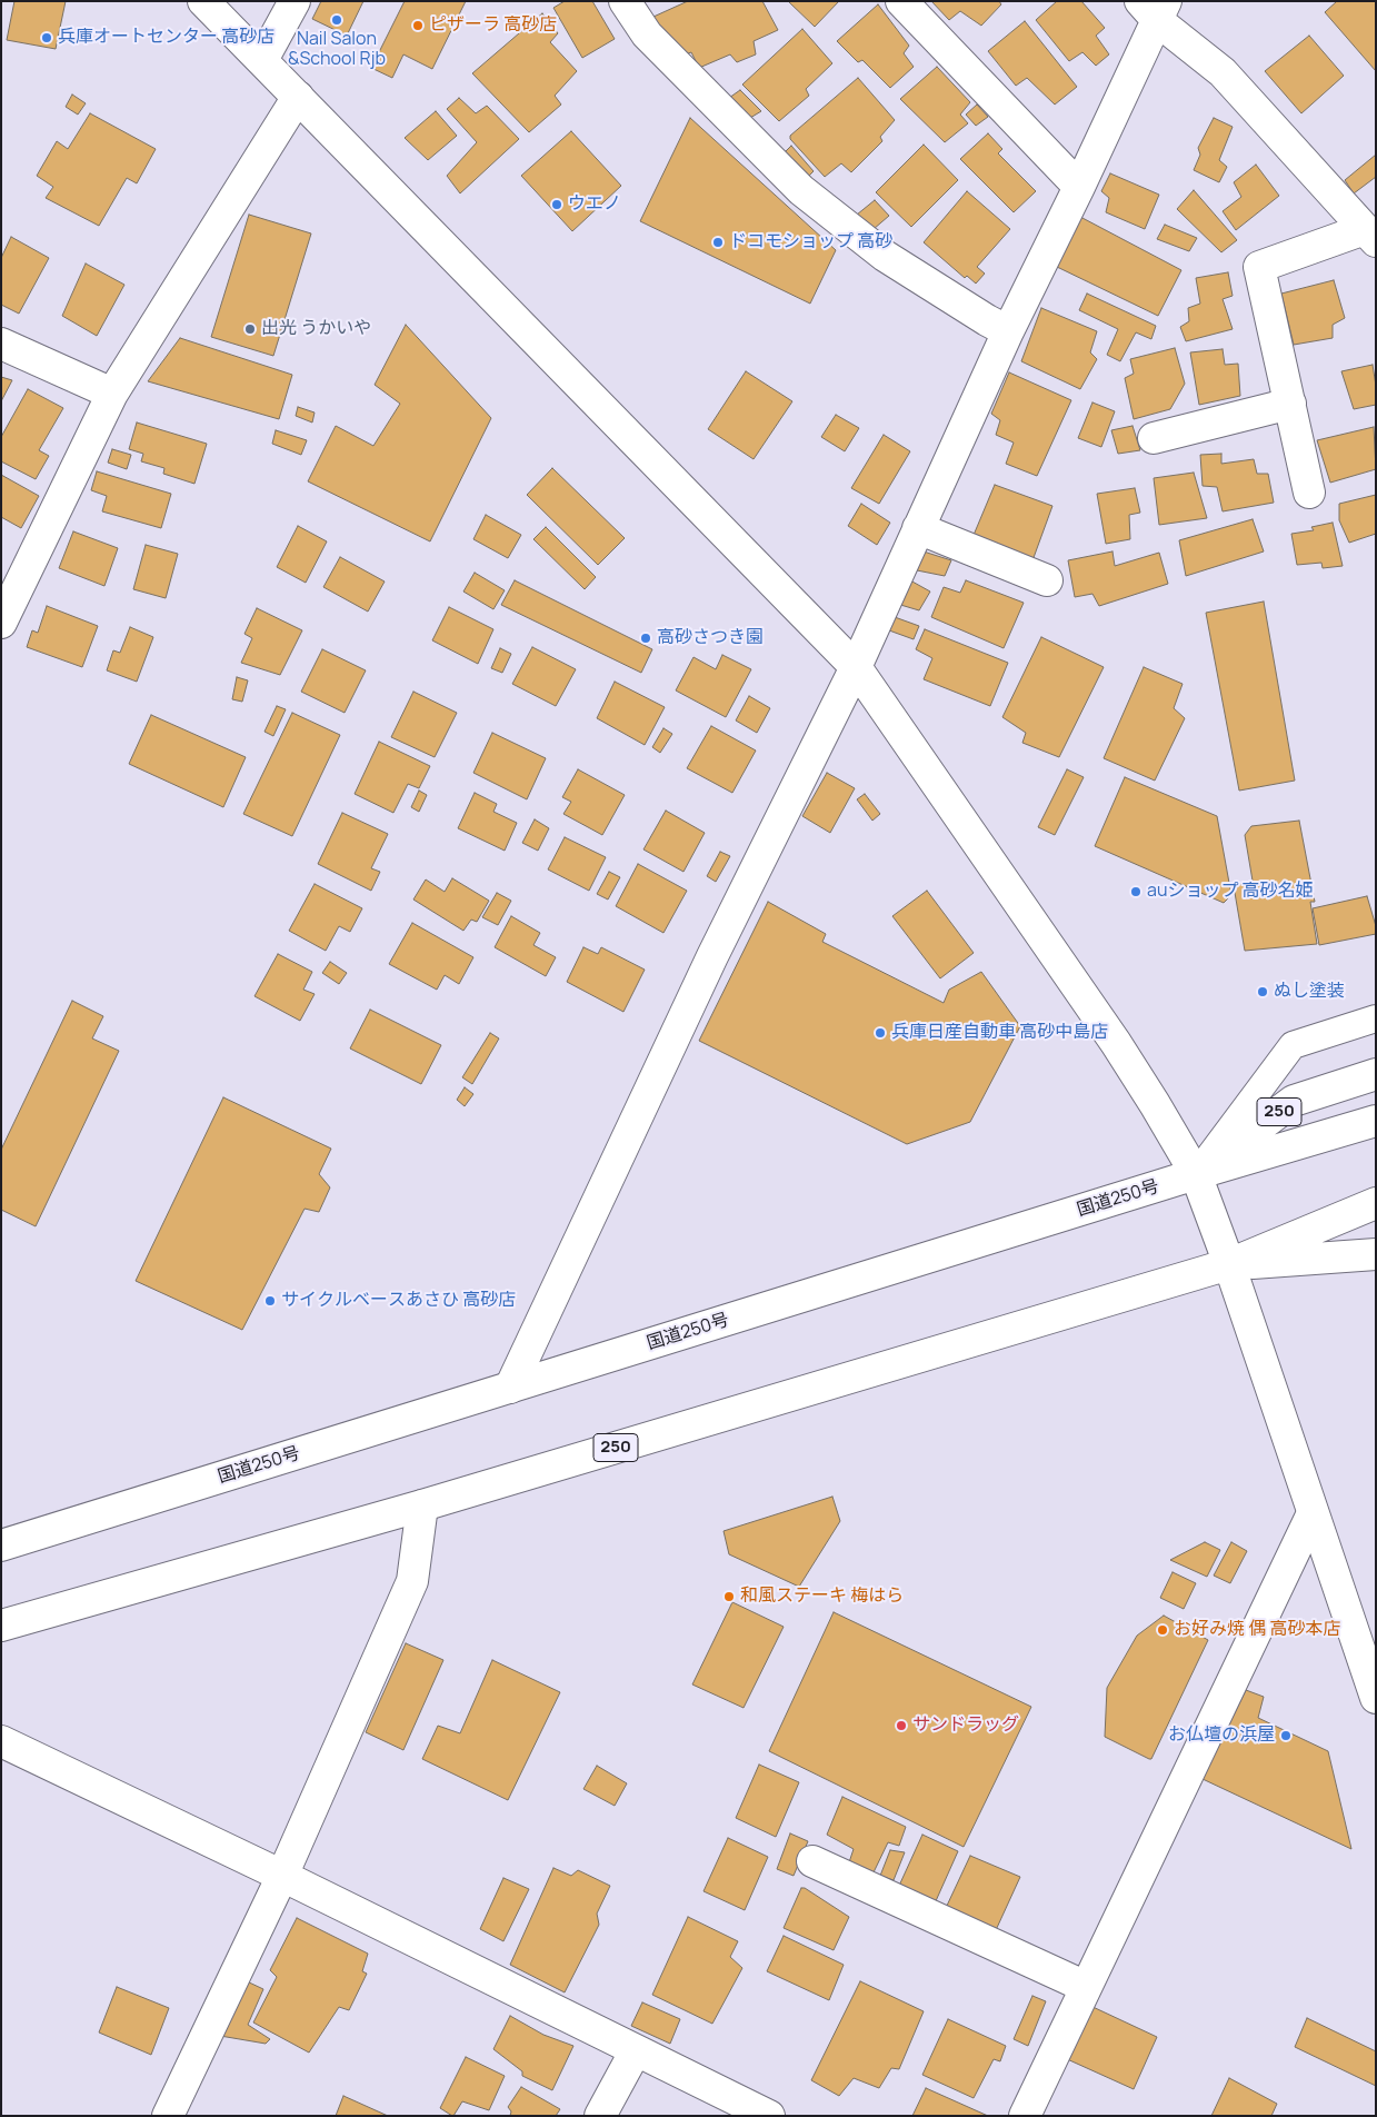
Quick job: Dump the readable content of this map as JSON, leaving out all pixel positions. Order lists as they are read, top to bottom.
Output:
{
  "streets": {
    "main road": ["250", "国道250号"]
  },
  "crossings": [
    ["250", "国道250号"]
  ],
  "places": [
    "Nail Salon &School Rjb",
    "ピザーラ 高砂店",
    "兵庫オートセンター 高砂店",
    "ウエノ",
    "ドコモショップ 高砂",
    "出光 うかいや",
    "高砂さつき園",
    "auショップ 高砂名姫",
    "ぬし塗装",
    "兵庫日産自動車 高砂中島店",
    "サイクルベースあさひ 高砂店",
    "和風ステーキ 梅はら",
    "お好み焼 偶 高砂本店",
    "サンドラッグ",
    "お仏壇の浜屋"
  ]
}
